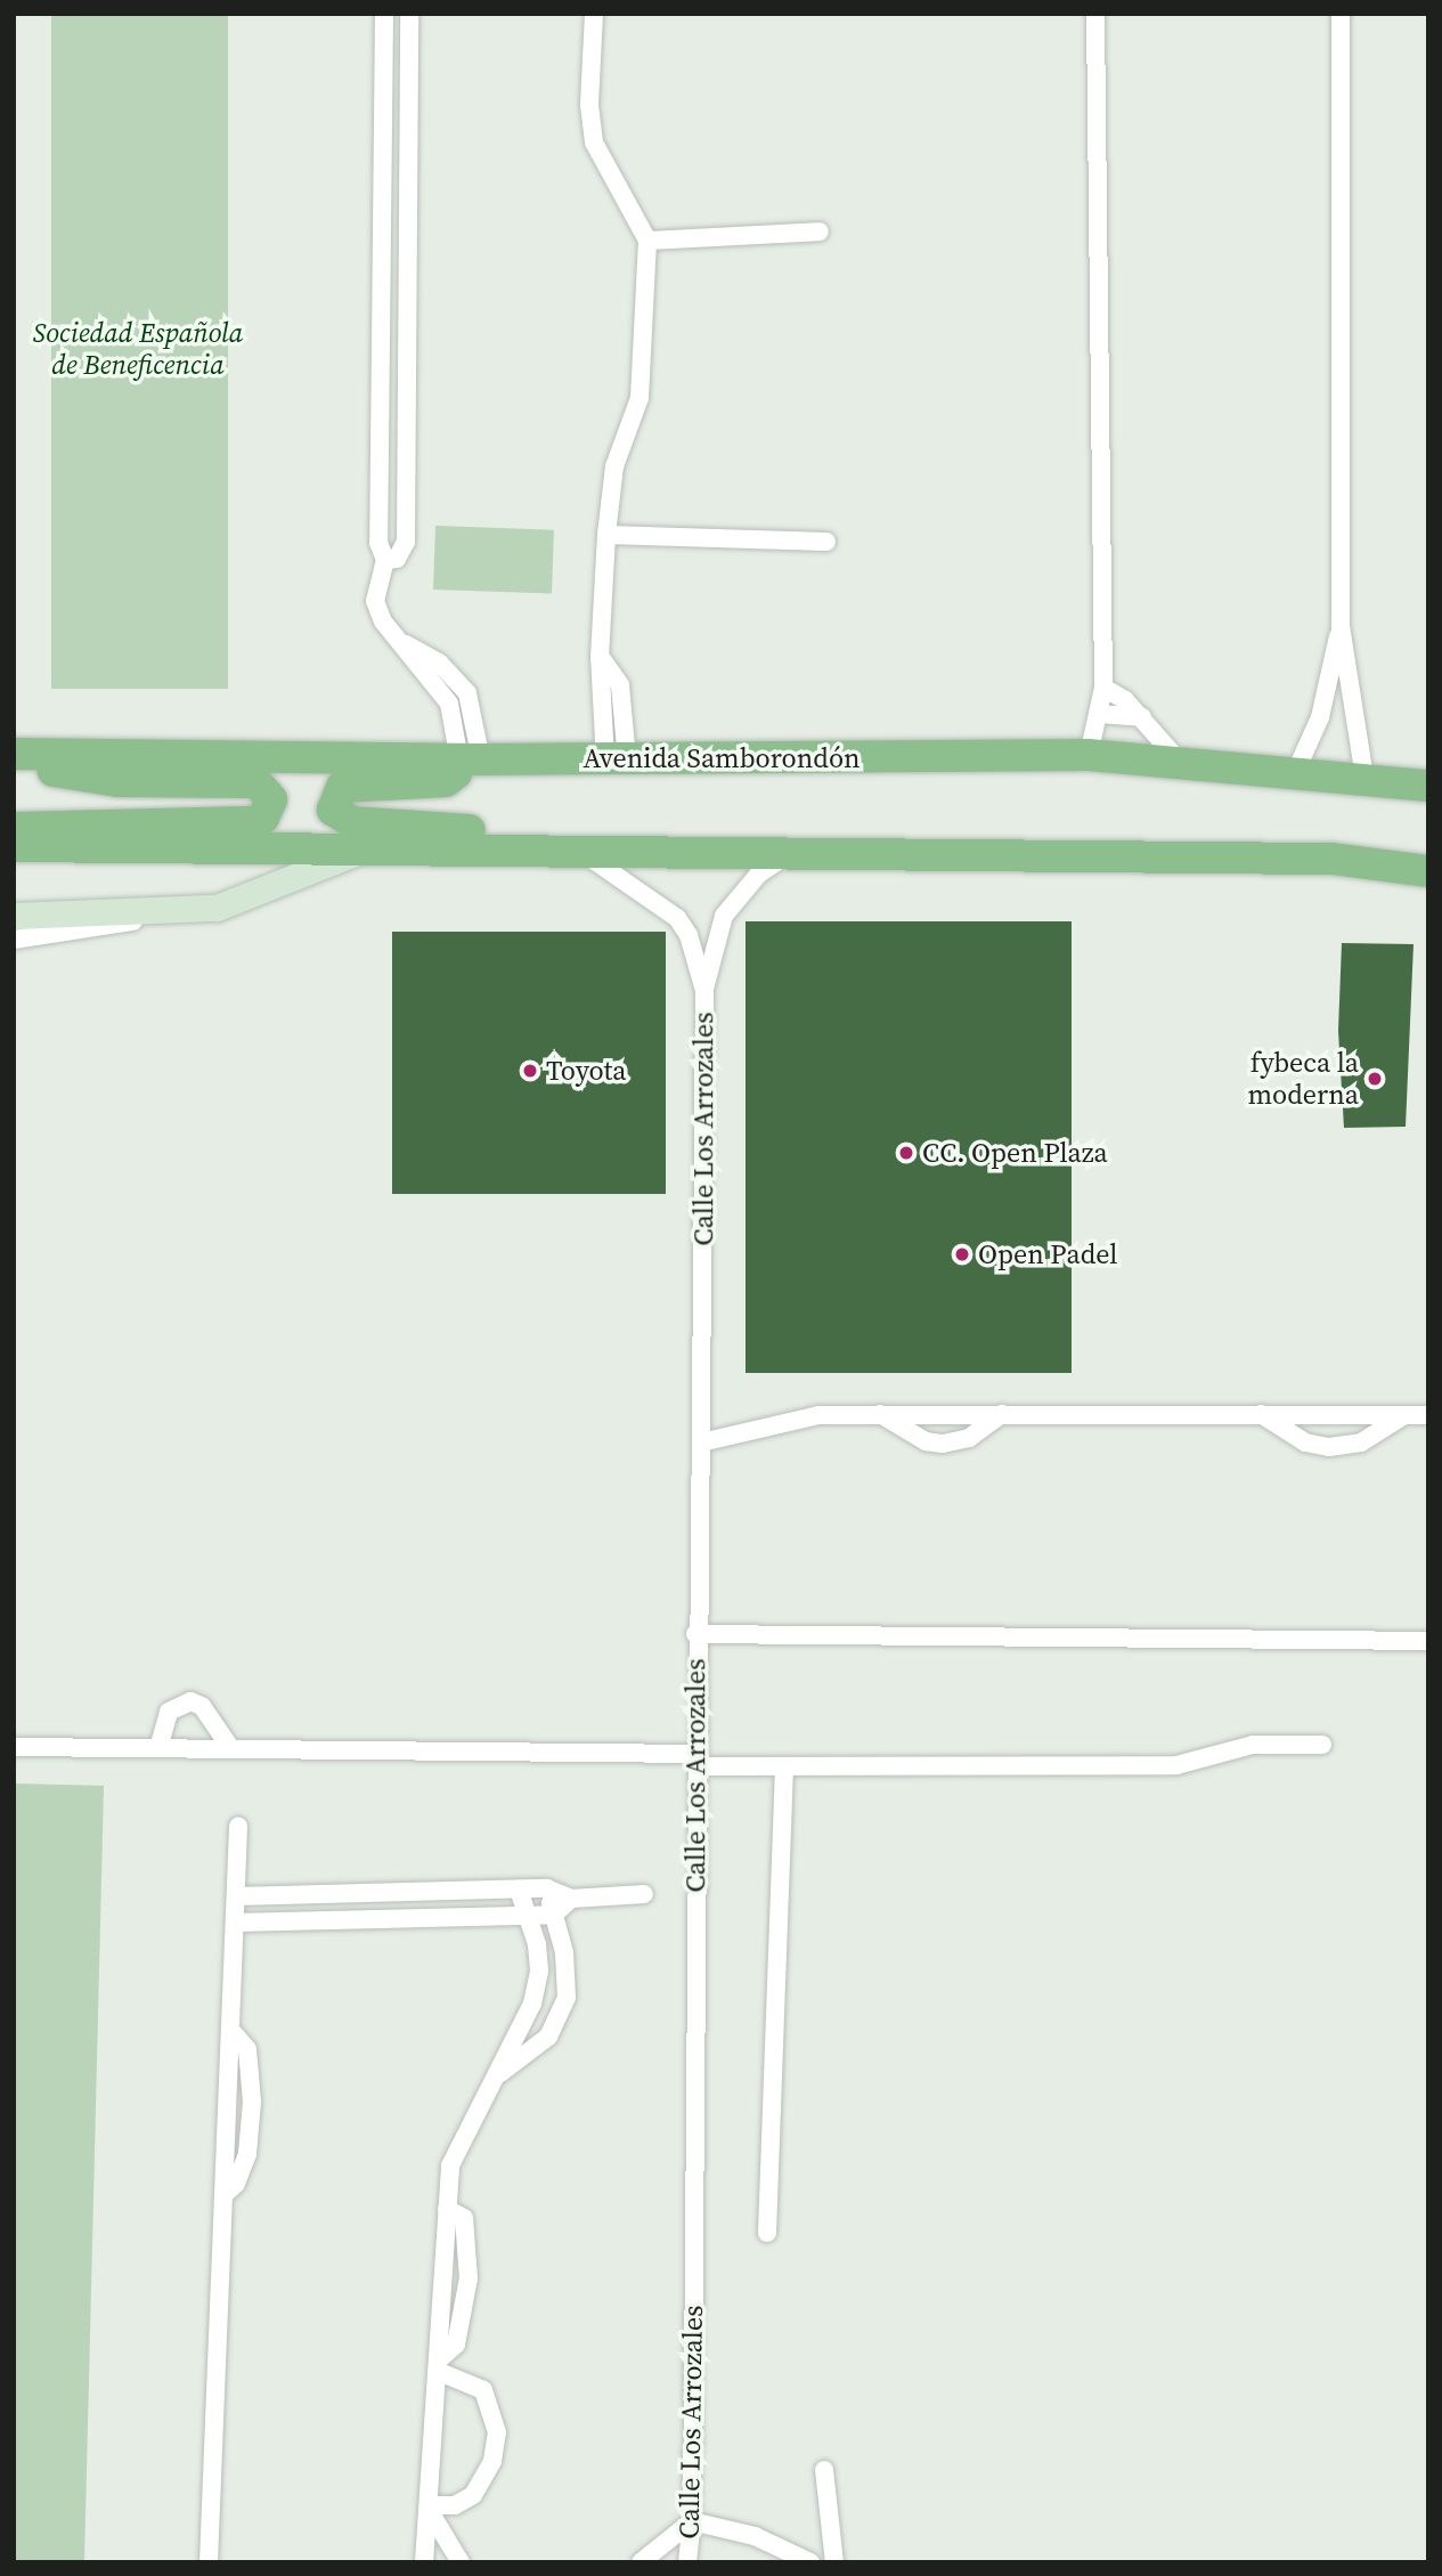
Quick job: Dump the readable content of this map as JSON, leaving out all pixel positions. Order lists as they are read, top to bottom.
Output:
{
  "streets": {
    "highway": ["Avenida Samborondón"],
    "street": ["Calle Los Arrozales"]
  },
  "parks": ["Sociedad Española de Beneficencia"],
  "places": [
    "Toyota",
    "fybeca la moderna",
    "CC. Open Plaza",
    "Open Padel"
  ]
}
